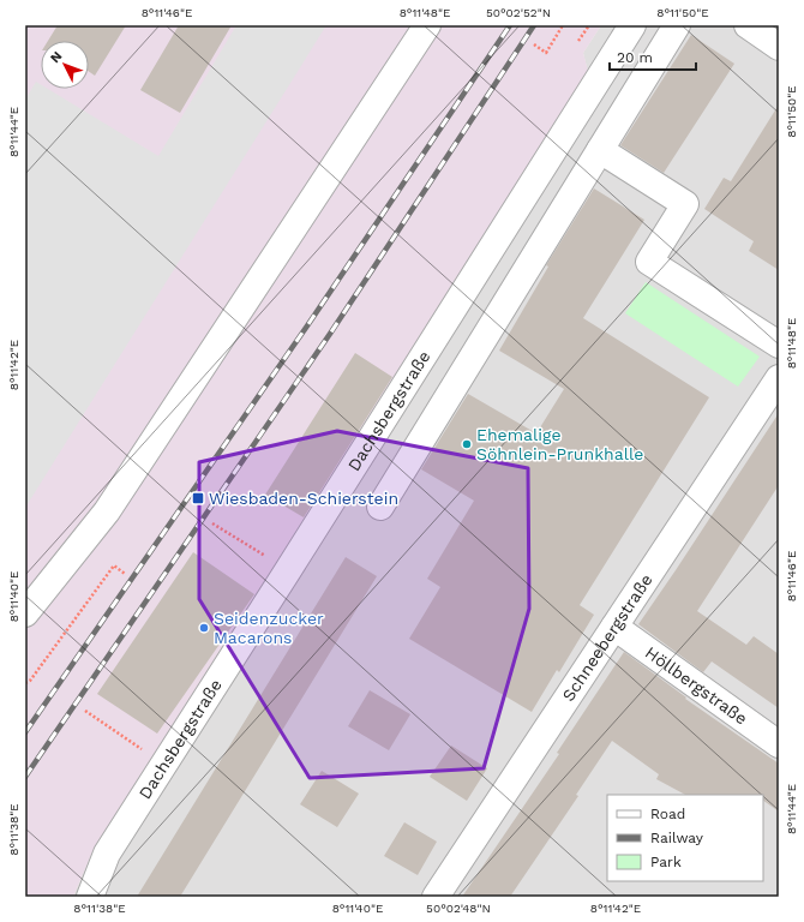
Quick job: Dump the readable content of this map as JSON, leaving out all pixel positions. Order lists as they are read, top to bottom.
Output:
{
  "streets": {
    "street": ["Dachsbergstraße", "Schneebergstraße", "Höllbergstraße"]
  },
  "crossings": [
    ["Schneebergstraße", "Höllbergstraße"]
  ],
  "places": {
    "other": ["Ehemalige Söhnlein-Prunkhalle", "Seidenzucker Macarons"],
    "transit": ["Wiesbaden-Schierstein"]
  },
  "legend": ["Road", "Railway", "Park"],
  "scale_bar": "20 m",
  "north": "top left",
  "coordinates": [
    "8°11'46\"E",
    "8°11'48\"E",
    "50°02'52\"N",
    "8°11'50\"E",
    "8°11'44\"E",
    "8°11'42\"E",
    "8°11'40\"E",
    "8°11'38\"E",
    "50°02'48\"N"
  ]
}
